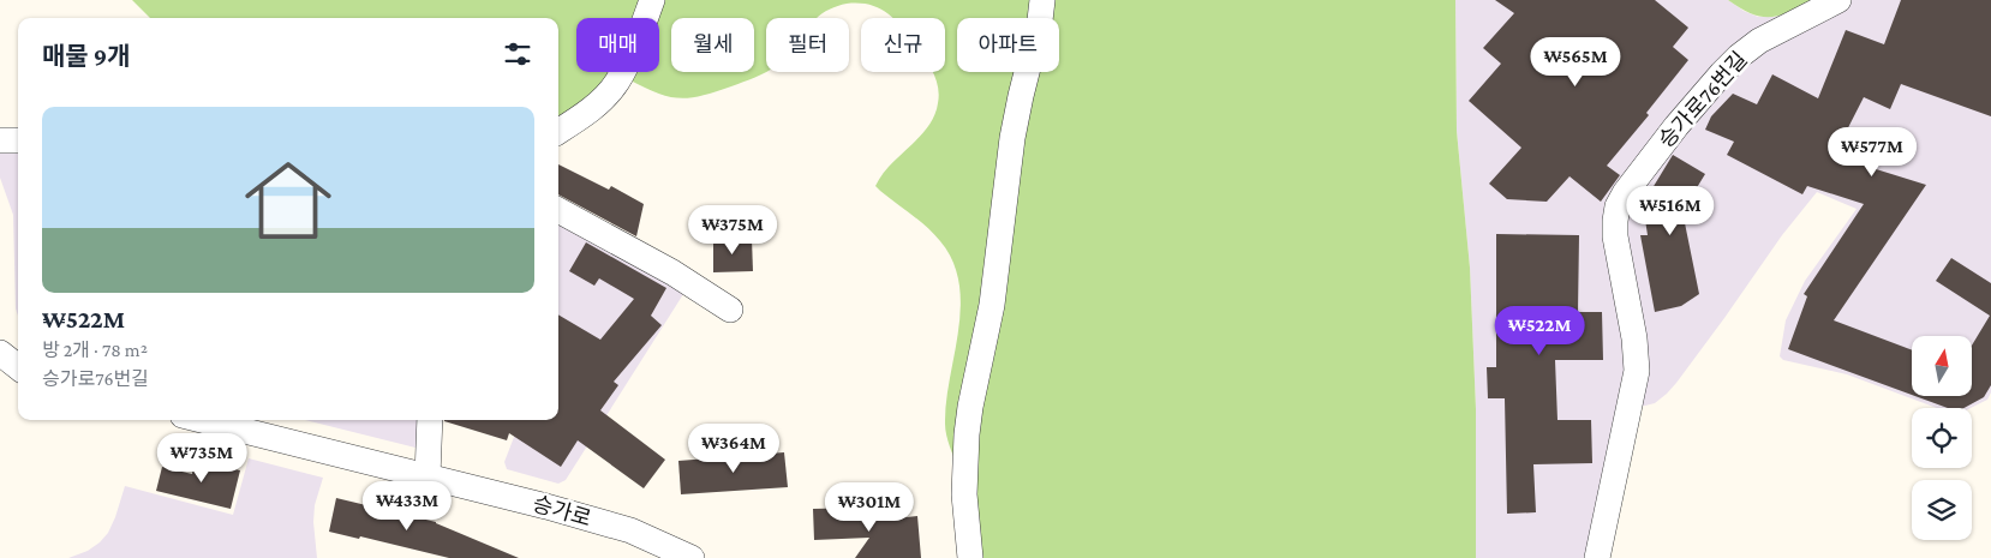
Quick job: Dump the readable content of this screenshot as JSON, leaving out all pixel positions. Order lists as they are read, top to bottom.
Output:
{
  "streets": {
    "street": ["승가로76번길", "승가로"]
  },
  "north": "top",
  "page": {
    "chip": [
      "매매",
      "월세",
      "필터",
      "신규",
      "아파트"
    ],
    "heading": "매물 9개",
    "price": [
      "₩565M",
      "₩577M",
      "₩516M",
      "₩375M",
      "₩522M",
      "₩364M",
      "₩735M",
      "₩433M",
      "₩301M"
    ],
    "list": [
      {
        "name": "₩522M",
        "note": "방 2개 · 78 m² · 승가로76번길"
      }
    ]
  }
}
